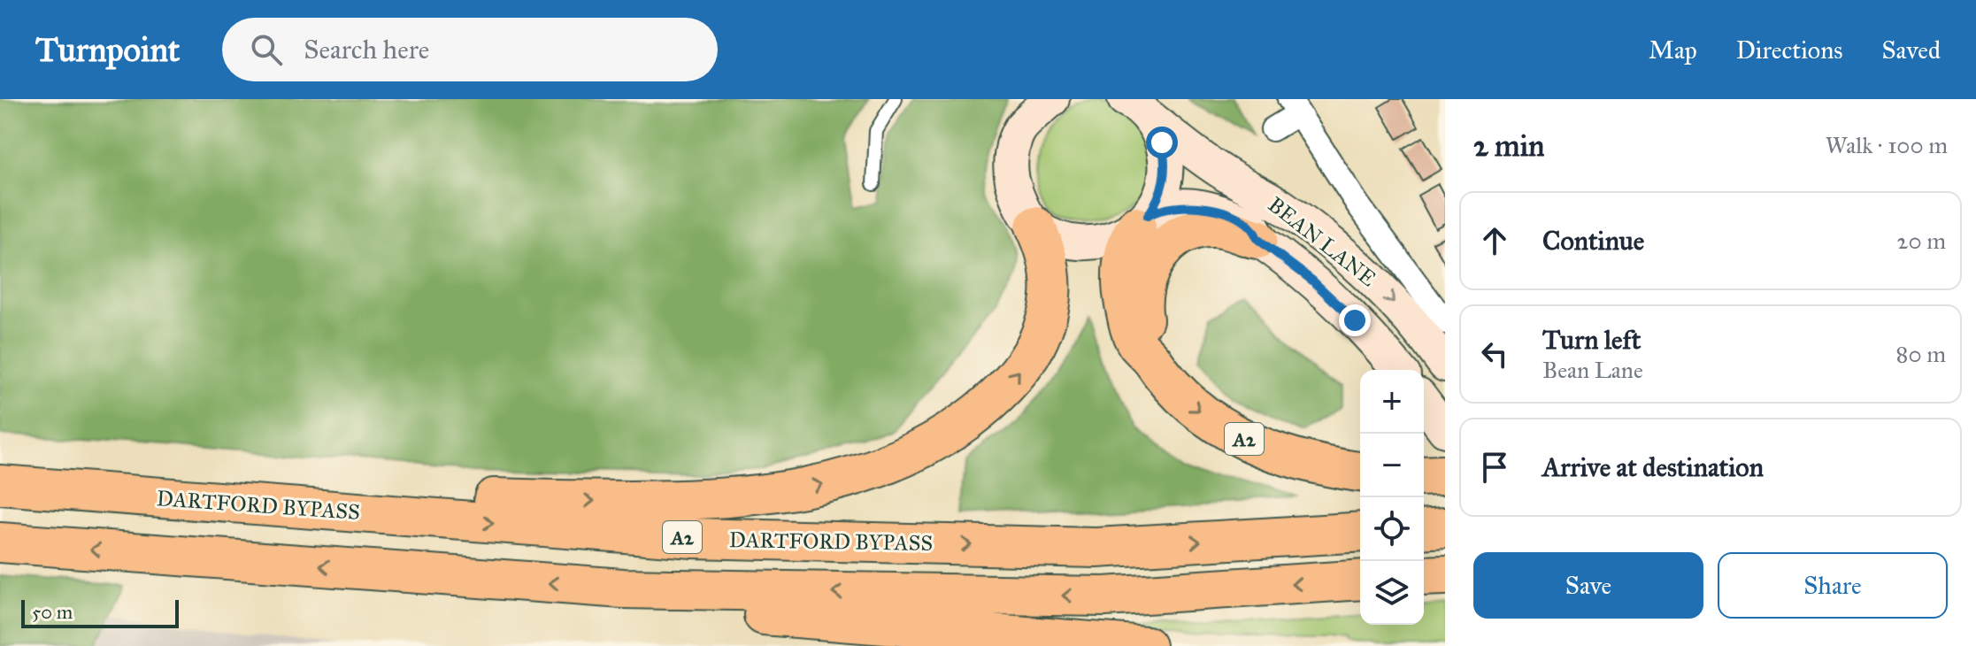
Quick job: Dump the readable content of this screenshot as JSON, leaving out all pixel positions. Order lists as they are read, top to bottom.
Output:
{
  "streets": {
    "highway": ["A2", "DARTFORD BYPASS"],
    "main road": ["BEAN LANE"]
  },
  "crossings": [
    ["BEAN LANE", "A2"]
  ],
  "scale_bar": "50 m",
  "page": {
    "header": "Turnpoint",
    "search": "Search here",
    "nav": ["Map", "Directions", "Saved"],
    "heading": ["2 min", "Walk · 100 m"],
    "list": [
      ["Continue", "20 m"],
      ["Turn left", "Bean Lane", "80 m"],
      "Arrive at destination"
    ],
    "map_buttons": ["+", "−"],
    "buttons": ["Save", "Share"],
    "scale": "50 m"
  }
}
